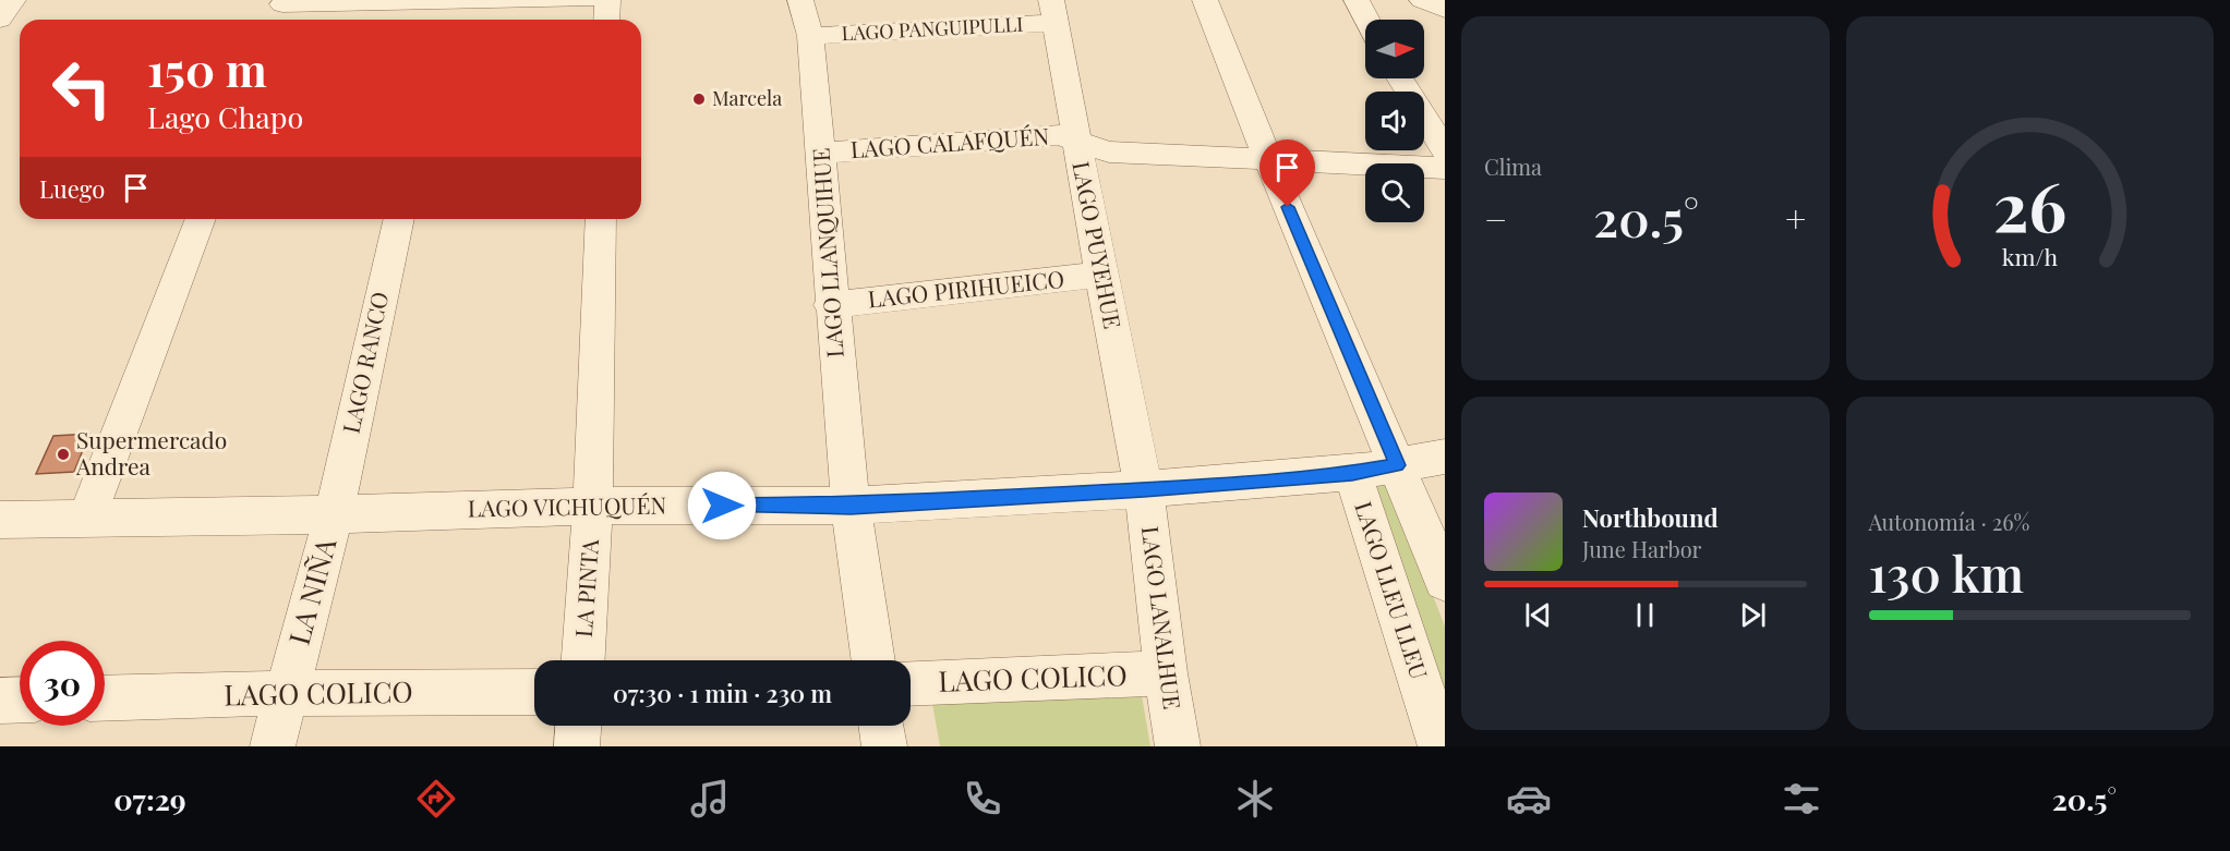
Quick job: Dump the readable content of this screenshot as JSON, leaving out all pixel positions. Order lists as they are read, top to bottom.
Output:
{
  "streets": {
    "street": [
      "LAGO PANGUIPULLI",
      "LAGO CALAFQUÉN",
      "LAGO PUYEHUE",
      "LAGO LLANQUIHUE",
      "LAGO PIRIHUEICO",
      "LAGO RANCO",
      "LAGO VICHUQUÉN",
      "LA PINTA",
      "LAGO LLEU LLEU",
      "LA NIÑA",
      "LAGO LANALHUE",
      "LAGO COLICO"
    ]
  },
  "crossings": [
    ["LAGO PANGUIPULLI", "LAGO PUYEHUE"],
    ["LAGO PANGUIPULLI", "LAGO LLANQUIHUE"],
    ["LAGO CALAFQUÉN", "LAGO PUYEHUE"],
    ["LAGO CALAFQUÉN", "LAGO LLANQUIHUE"],
    ["LAGO PUYEHUE", "LAGO PIRIHUEICO"],
    ["LAGO PUYEHUE", "LAGO VICHUQUÉN"],
    ["LAGO PUYEHUE", "LAGO LANALHUE"],
    ["LAGO LLANQUIHUE", "LAGO PIRIHUEICO"],
    ["LAGO LLANQUIHUE", "LAGO VICHUQUÉN"],
    ["LAGO RANCO", "LAGO VICHUQUÉN"],
    ["LAGO RANCO", "LA NIÑA"],
    ["LAGO VICHUQUÉN", "LA PINTA"],
    ["LAGO VICHUQUÉN", "LAGO LLEU LLEU"],
    ["LAGO VICHUQUÉN", "LA NIÑA"],
    ["LAGO VICHUQUÉN", "LAGO LANALHUE"],
    ["LA NIÑA", "LAGO COLICO"],
    ["LAGO LANALHUE", "LAGO COLICO"]
  ],
  "places": ["Marcela", "Supermercado Andrea"],
  "north": "right",
  "page": {
    "tile": [
      "Clima",
      ["Autonomía · 26%", "130 km"]
    ],
    "turn": ["150 m", "Lago Chapo"],
    "then": "Luego",
    "heat": ["−", "20.5°", "+"],
    "song": ["Northbound", "June Harbor"],
    "limit": "30",
    "trip": "07:30 · 1 min · 230 m",
    "tabs": ["07:29", "20.5°"],
    "gauge": ["26", "km/h"]
  }
}
